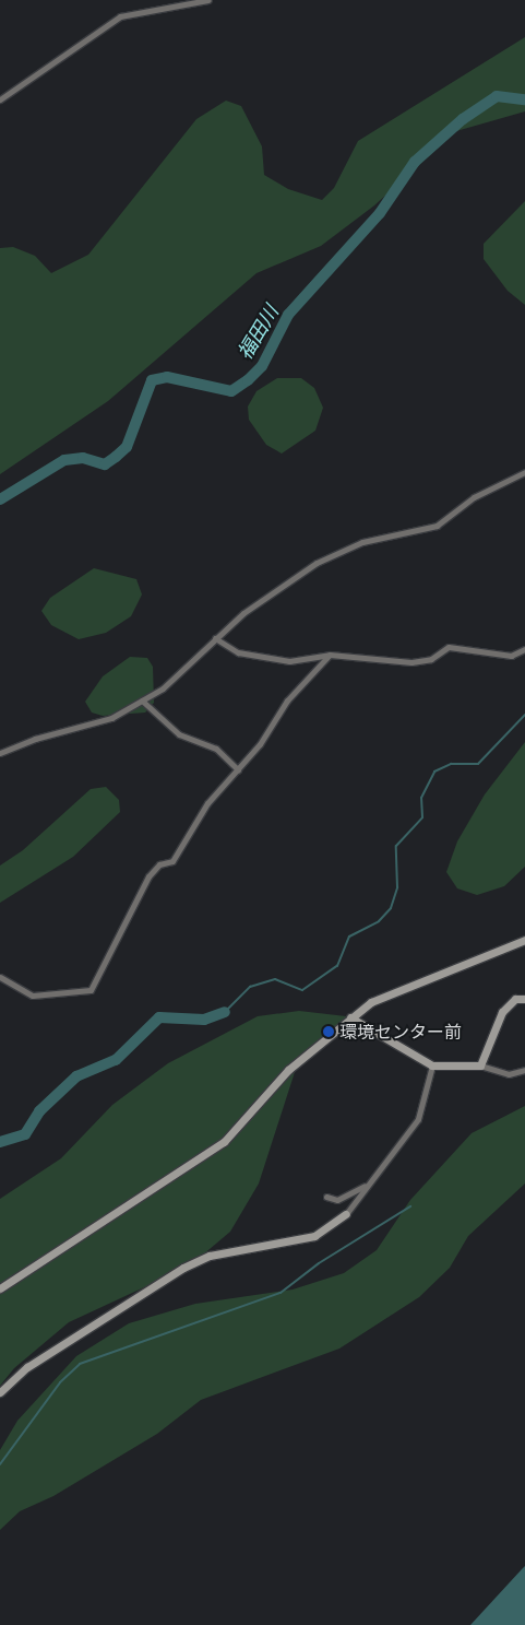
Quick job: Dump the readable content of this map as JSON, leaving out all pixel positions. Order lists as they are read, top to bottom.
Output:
{
  "water": ["福田川"],
  "places": ["環境センター前"]
}
